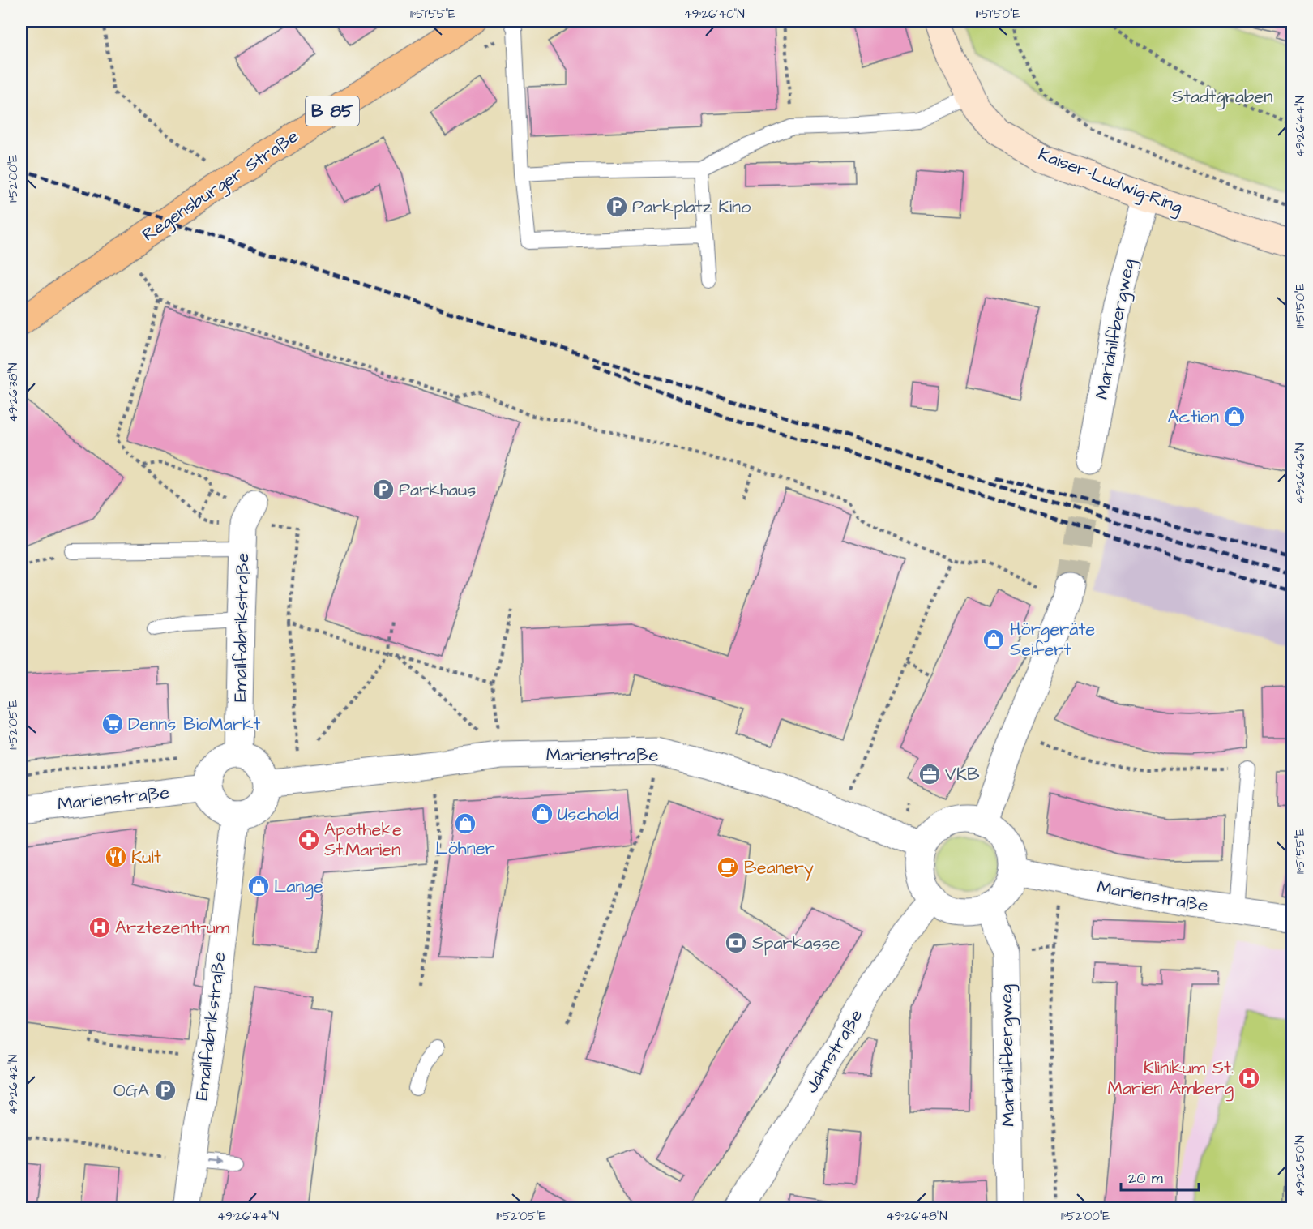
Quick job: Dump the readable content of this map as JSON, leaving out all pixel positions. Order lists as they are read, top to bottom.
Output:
{
  "streets": {
    "main road": ["B 85", "Kaiser-Ludwig-Ring", "Regensburger Straße"],
    "street": [
      "Mariahilfbergweg",
      "Emailfabrikstraße",
      "Marienstraße",
      "Jahnstraße"
    ]
  },
  "crossings": [
    ["Kaiser-Ludwig-Ring", "Mariahilfbergweg"],
    ["Mariahilfbergweg", "Marienstraße"],
    ["Mariahilfbergweg", "Jahnstraße"],
    ["Emailfabrikstraße", "Marienstraße"],
    ["Marienstraße", "Jahnstraße"]
  ],
  "parks": ["Stadtgraben"],
  "places": {
    "parking": ["Parkplatz Kino", "Parkhaus", "OGA"],
    "shop": [
      "Action",
      "Hörgeräte Seifert",
      "Uschold",
      "Löhner",
      "Lange"
    ],
    "supermarket": ["Denns BioMarkt"],
    "office": ["VKB"],
    "pharmacy": ["Apotheke St.Marien"],
    "restaurant": ["Kult"],
    "cafe": ["Beanery"],
    "hospital": ["Ärztezentrum", "Klinikum St. Marien Amberg"],
    "bank": ["Sparkasse"]
  },
  "scale_bar": "20 m",
  "coordinates": [
    "11°51'55\"E",
    "49°26'40\"N",
    "11°51'50\"E",
    "49°26'44\"N",
    "11°52'00\"E",
    "49°26'38\"N",
    "49°26'46\"N",
    "11°52'05\"E",
    "49°26'42\"N",
    "49°26'50\"N",
    "49°26'48\"N"
  ]
}
